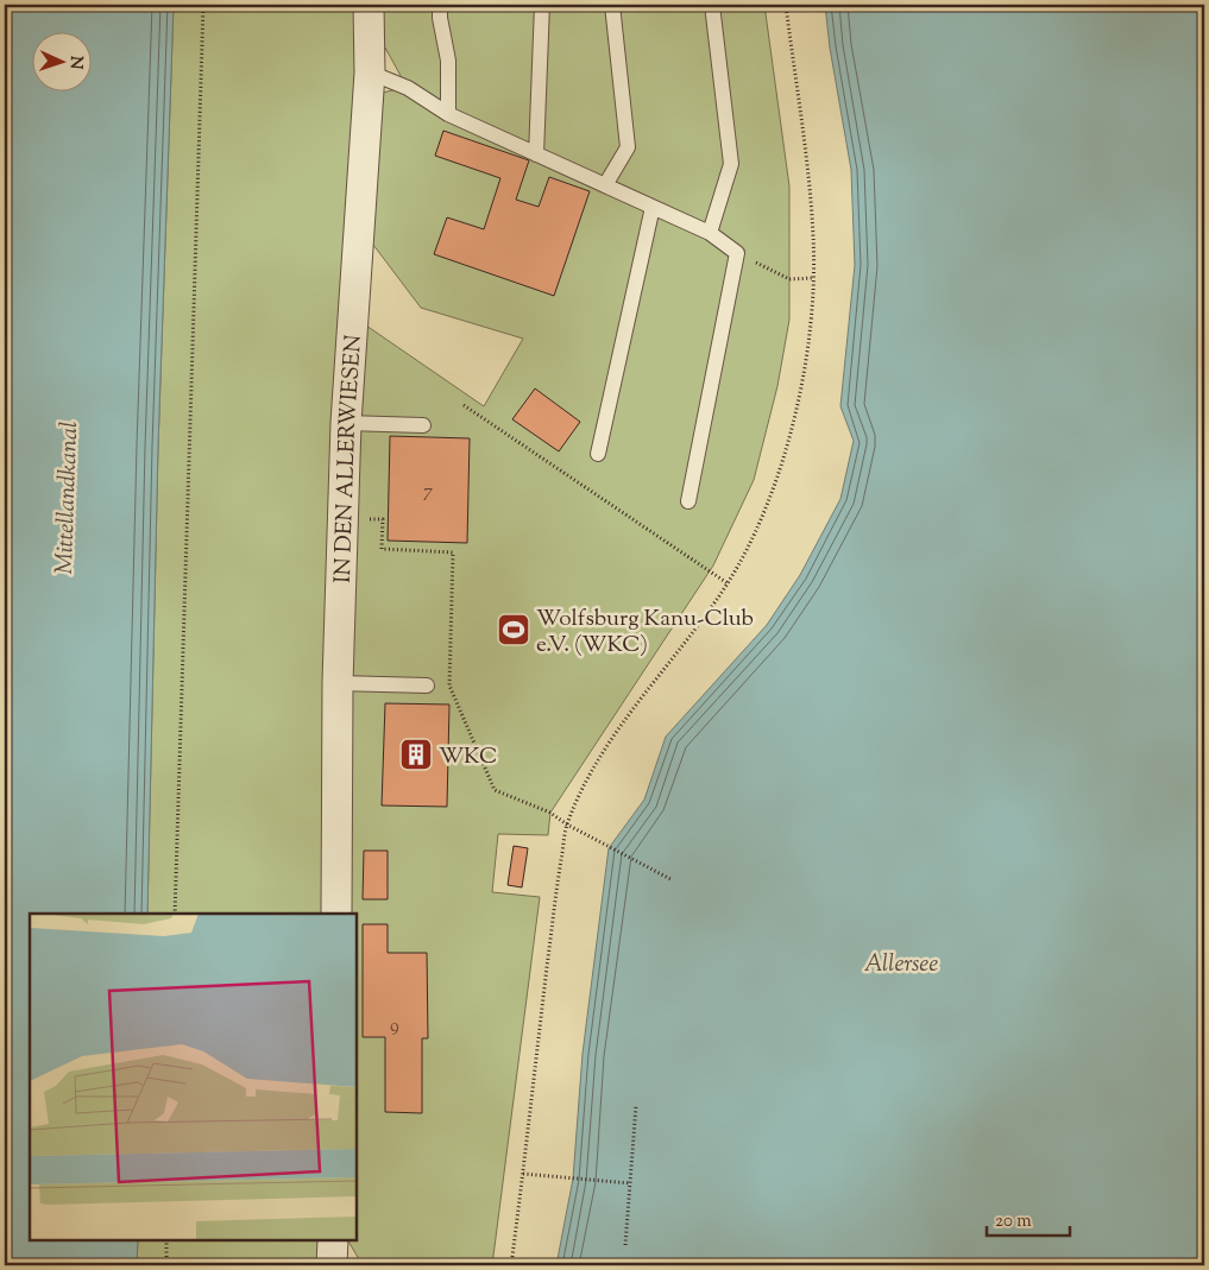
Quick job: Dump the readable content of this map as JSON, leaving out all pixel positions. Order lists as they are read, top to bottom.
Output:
{
  "streets": {
    "street": ["IN DEN ALLERWIESEN"]
  },
  "water": ["Mittellandkanal", "Allersee"],
  "places": {
    "sports": ["Wolfsburg Kanu-Club e.V. (WKC)"],
    "building": ["WKC"]
  },
  "house_numbers": ["7", "9"],
  "scale_bar": "20 m",
  "north": "right"
}
